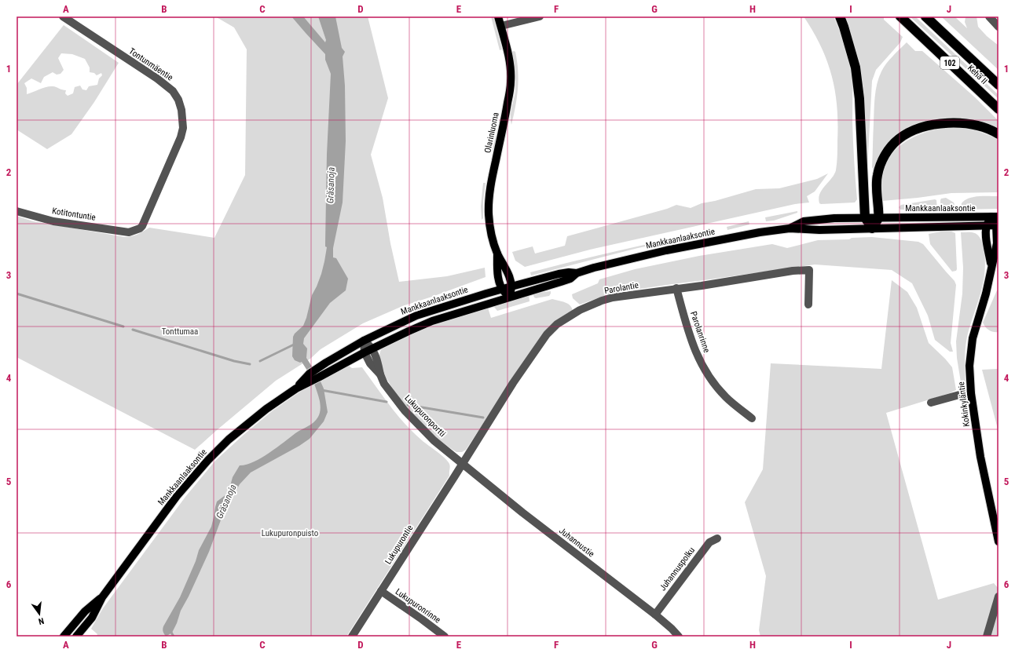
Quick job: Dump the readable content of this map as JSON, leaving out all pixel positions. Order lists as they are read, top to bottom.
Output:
{
  "streets": {
    "highway": ["102", "Kehä II"],
    "main road": ["Olarinluoma", "Mankkaanlaaksontie", "Kokinkyläntie"],
    "street": [
      "Tontunmäentie",
      "Kotitontuntie",
      "Parolantie",
      "Parolanrinne",
      "Lukupuronportti",
      "Juhannustie",
      "Lukupurontie",
      "Juhannuspolku",
      "Lukupuronrinne"
    ]
  },
  "crossings": [
    ["Tontunmäentie", "Kotitontuntie"],
    ["Olarinluoma", "Mankkaanlaaksontie"],
    ["Mankkaanlaaksontie", "Kokinkyläntie"],
    ["Mankkaanlaaksontie", "Lukupuronportti"],
    ["Parolantie", "Parolanrinne"],
    ["Parolantie", "Lukupuronportti"],
    ["Parolantie", "Juhannustie"],
    ["Parolantie", "Lukupurontie"],
    ["Lukupuronportti", "Juhannustie"],
    ["Lukupuronportti", "Lukupurontie"],
    ["Juhannustie", "Lukupurontie"],
    ["Juhannustie", "Juhannuspolku"],
    ["Lukupurontie", "Lukupuronrinne"]
  ],
  "water": ["Gräsanoja"],
  "parks": ["Tonttumaa", "Lukupuronpuisto"],
  "north": "bottom",
  "grid": {
    "columns": [
      "A",
      "B",
      "C",
      "D",
      "E",
      "F",
      "G",
      "H",
      "I",
      "J"
    ],
    "rows": [
      "1",
      "2",
      "3",
      "4",
      "5",
      "6"
    ]
  }
}
